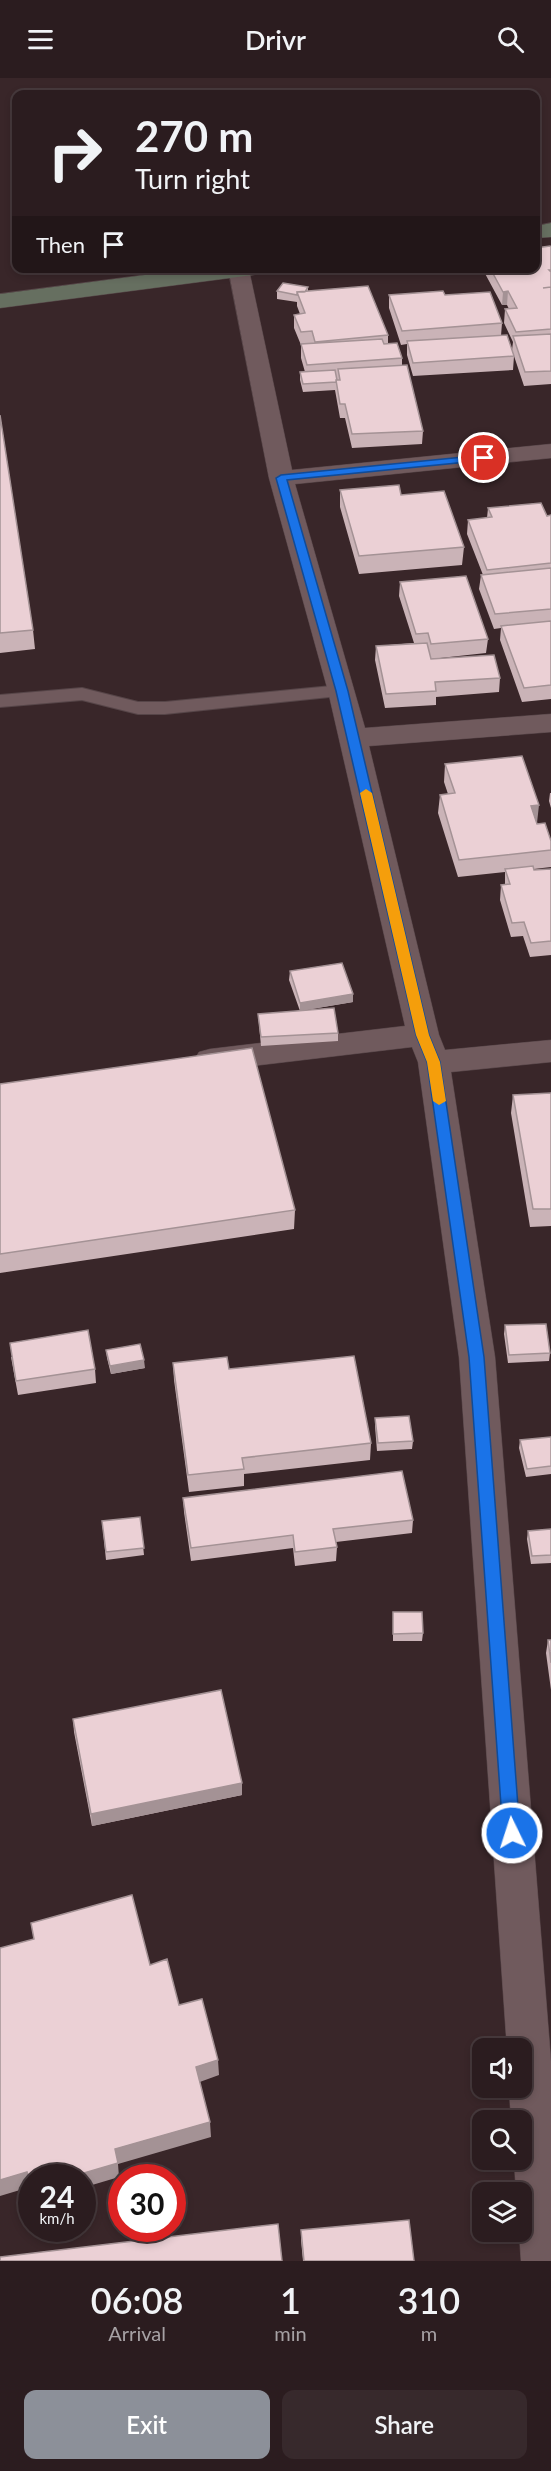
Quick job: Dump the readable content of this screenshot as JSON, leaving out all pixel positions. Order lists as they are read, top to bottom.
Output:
{
  "page": {
    "header": "Drivr",
    "turn": ["270 m", "Turn right"],
    "then": "Then",
    "speed": "24 km/h",
    "limit": "30",
    "eta": [
      "06:08",
      "Arrival",
      "1",
      "min",
      "310",
      "m"
    ],
    "buttons": ["Exit", "Share"]
  }
}
